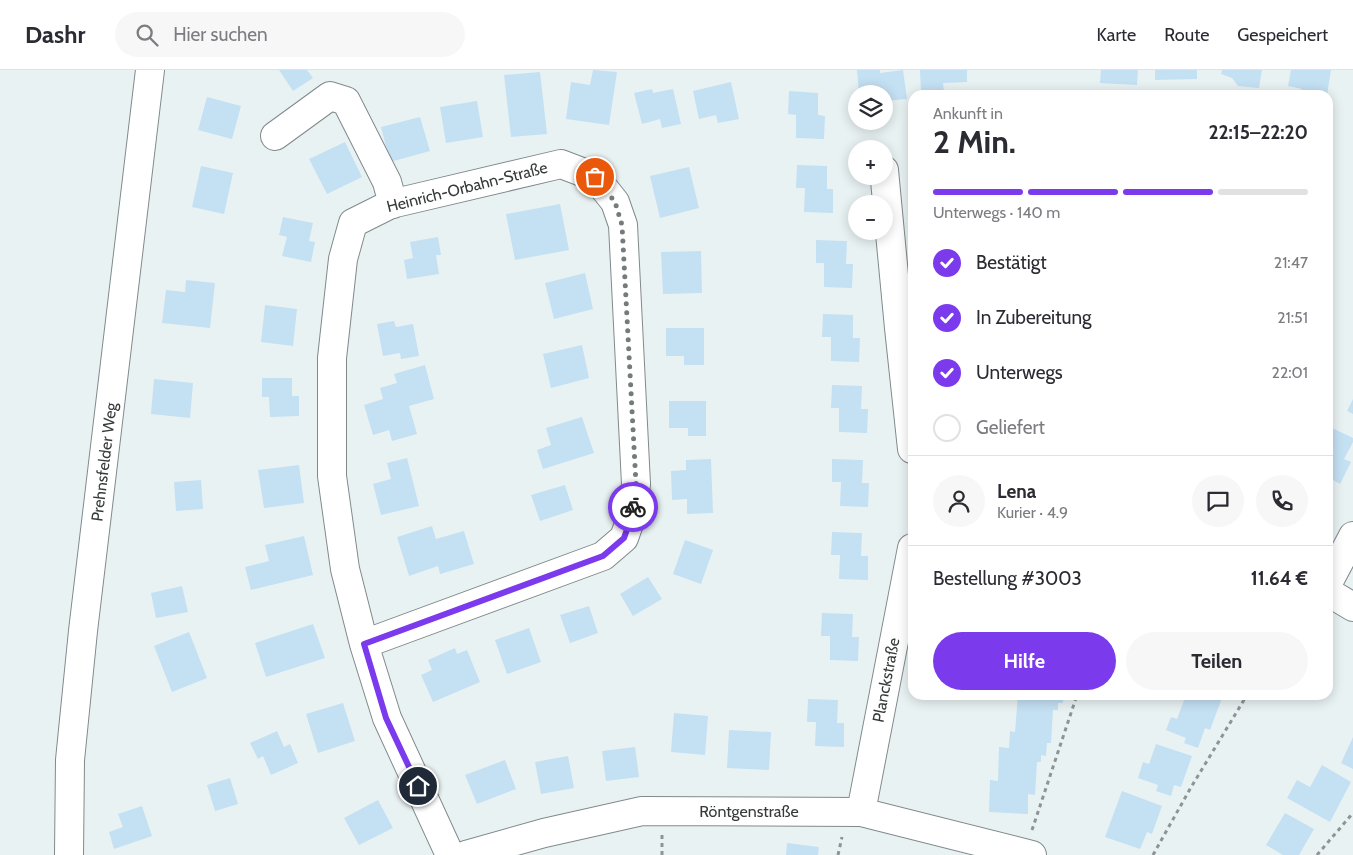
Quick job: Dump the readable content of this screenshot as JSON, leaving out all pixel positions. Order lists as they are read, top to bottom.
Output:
{
  "streets": {
    "street": [
      "Heinrich-Orbahn-Straße",
      "Prehnsfelder Weg",
      "Planckstraße",
      "Röntgenstraße"
    ]
  },
  "crossings": [
    ["Planckstraße", "Röntgenstraße"]
  ],
  "page": {
    "header": "Dashr",
    "search": "Hier suchen",
    "nav": ["Karte", "Route", "Gespeichert"],
    "map_buttons": ["+", "−"],
    "heading": ["2 Min.", "Ankunft in", "22:15–22:20"],
    "panel": [
      "Lena",
      "Kurier · 4.9",
      "Bestellung #3003",
      "11.64 €"
    ],
    "bar": "Unterwegs · 140 m",
    "list": [
      ["Bestätigt", "21:47"],
      ["In Zubereitung", "21:51"],
      ["Unterwegs", "22:01"],
      "Geliefert"
    ],
    "buttons": ["Hilfe", "Teilen"]
  }
}
